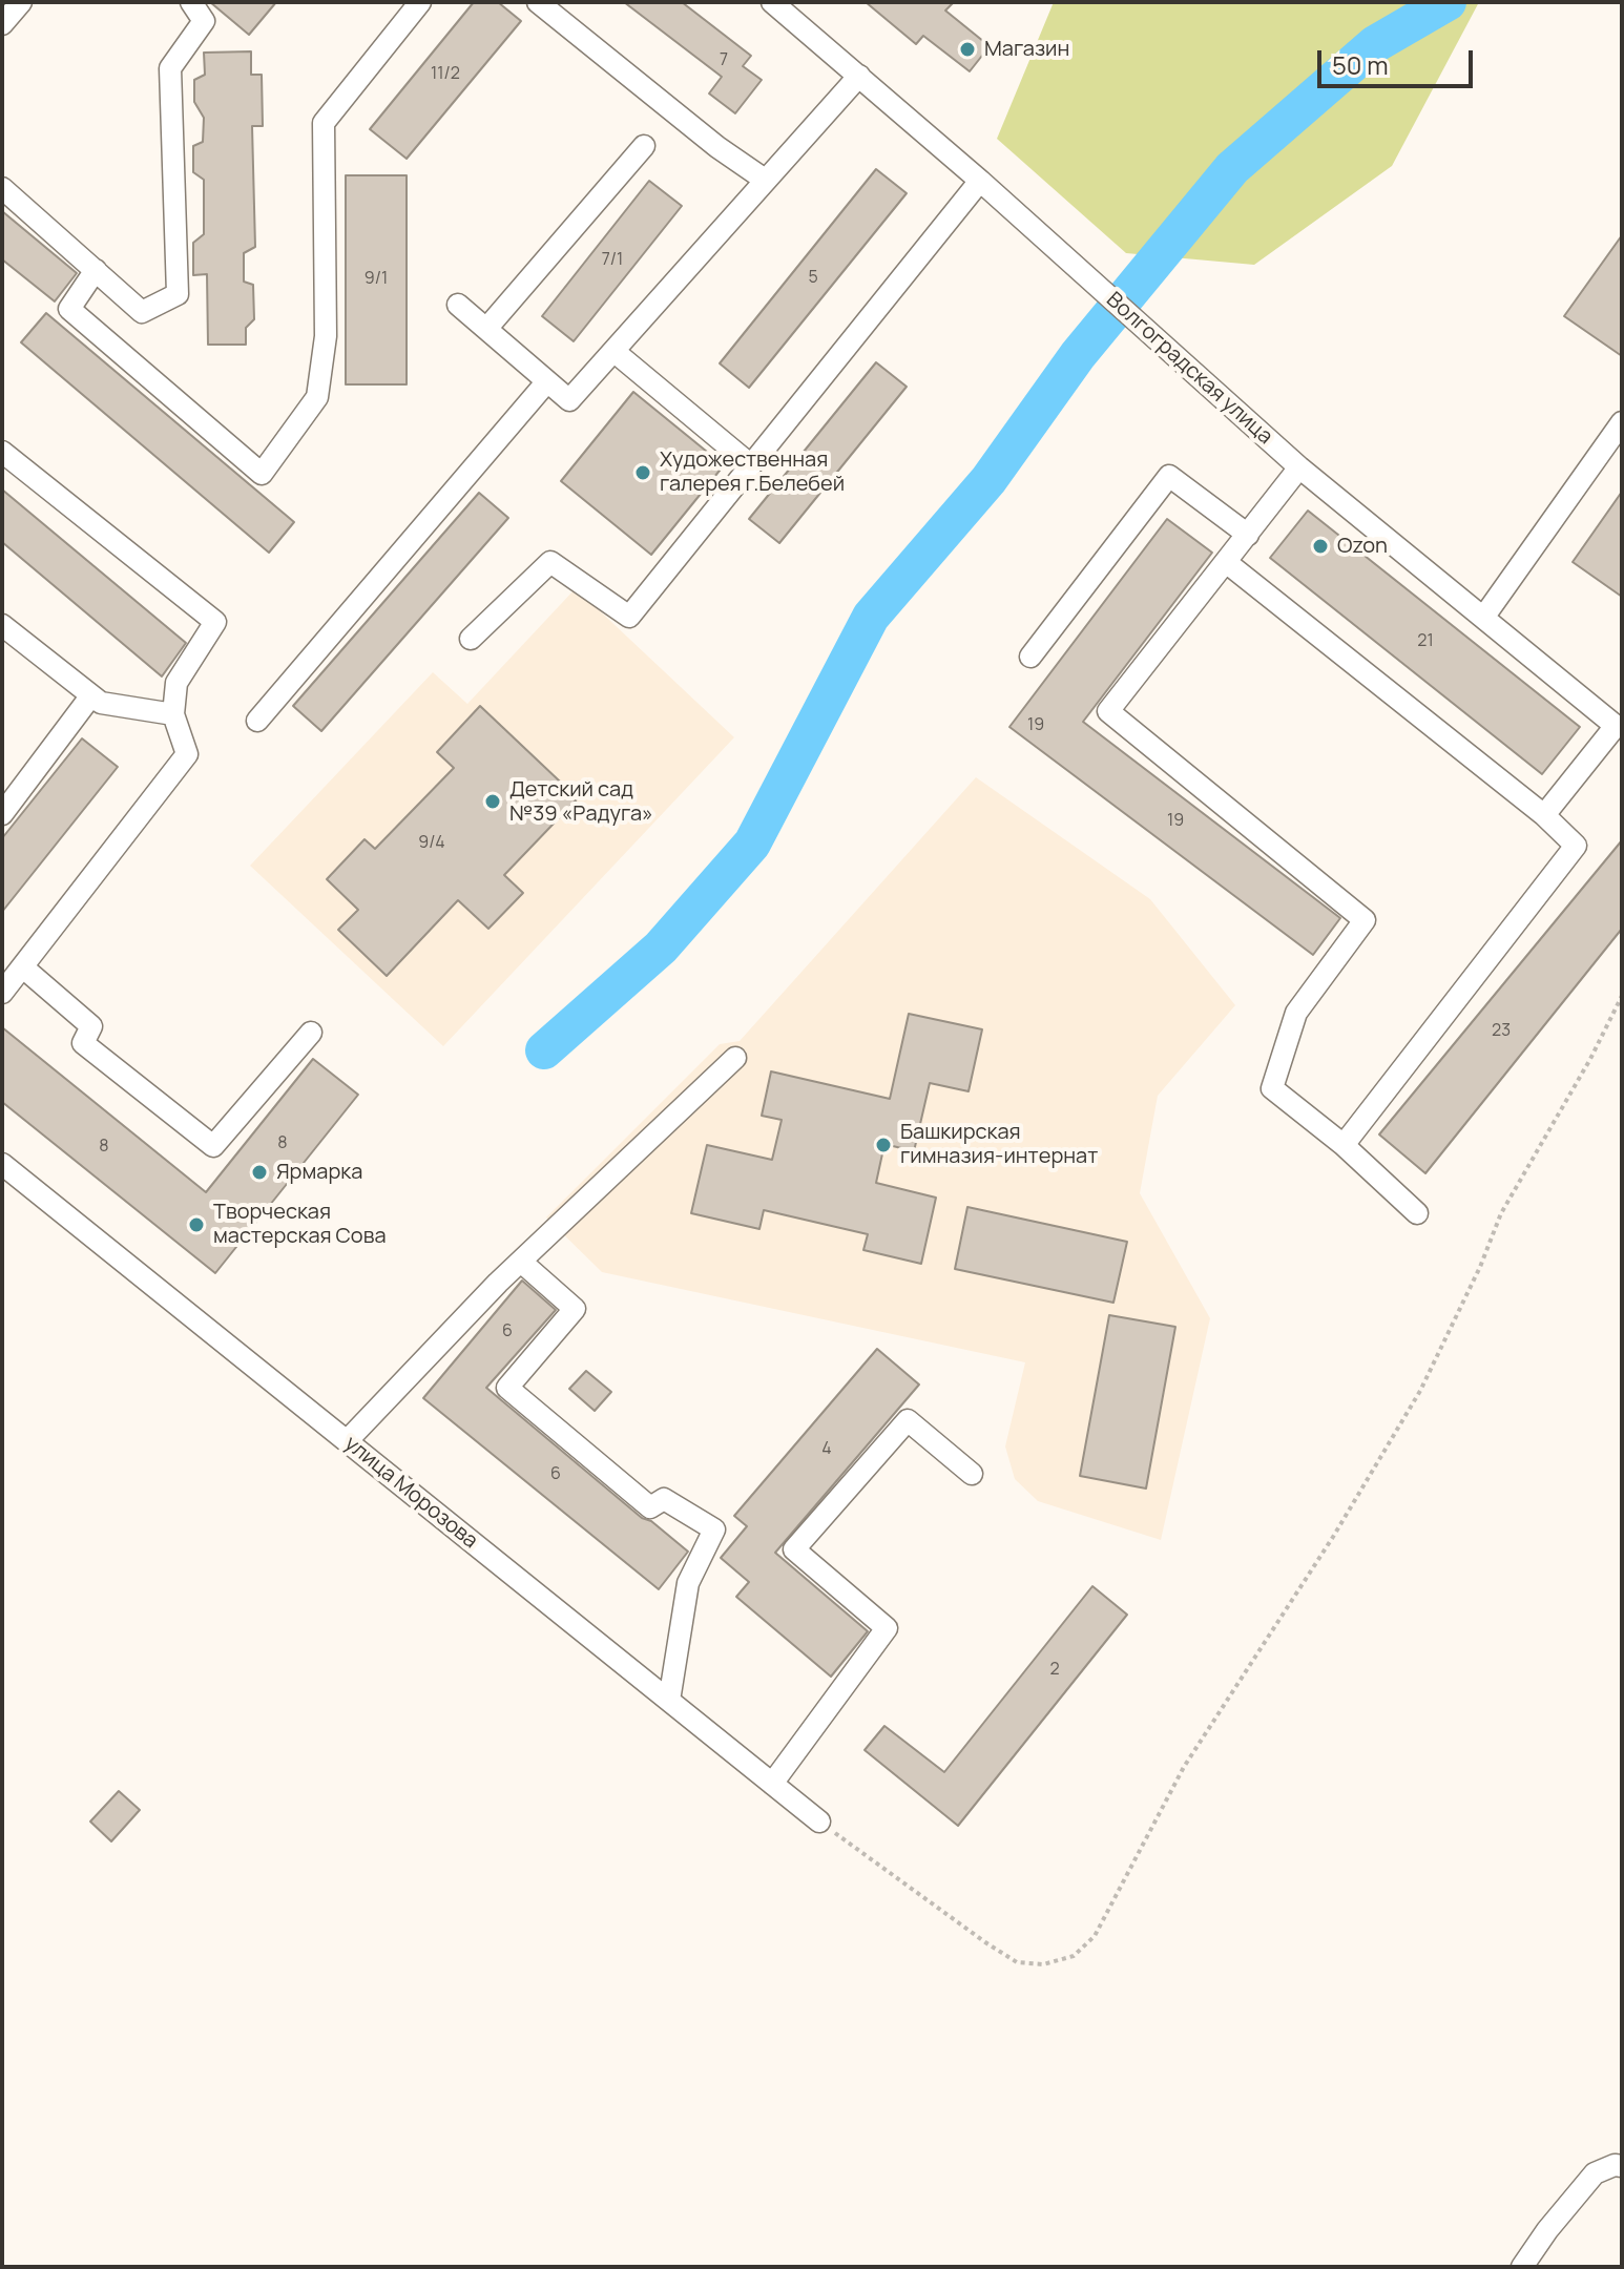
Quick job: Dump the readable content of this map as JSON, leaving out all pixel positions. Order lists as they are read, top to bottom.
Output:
{
  "streets": {
    "street": ["Волгоградская улица", "улица Морозова"]
  },
  "places": [
    "Магазин",
    "Художественная галерея г.Белебей",
    "Ozon",
    "Детский сад №39 «Радуга»",
    "Башкирская гимназия-интернат",
    "Ярмарка",
    "Творческая мастерская Сова"
  ],
  "house_numbers": [
    "7",
    "11/2",
    "7/1",
    "5",
    "9/1",
    "21",
    "19",
    "19",
    "9/4",
    "23",
    "8",
    "8",
    "6",
    "4",
    "6",
    "2"
  ],
  "scale_bar": "50 m"
}
